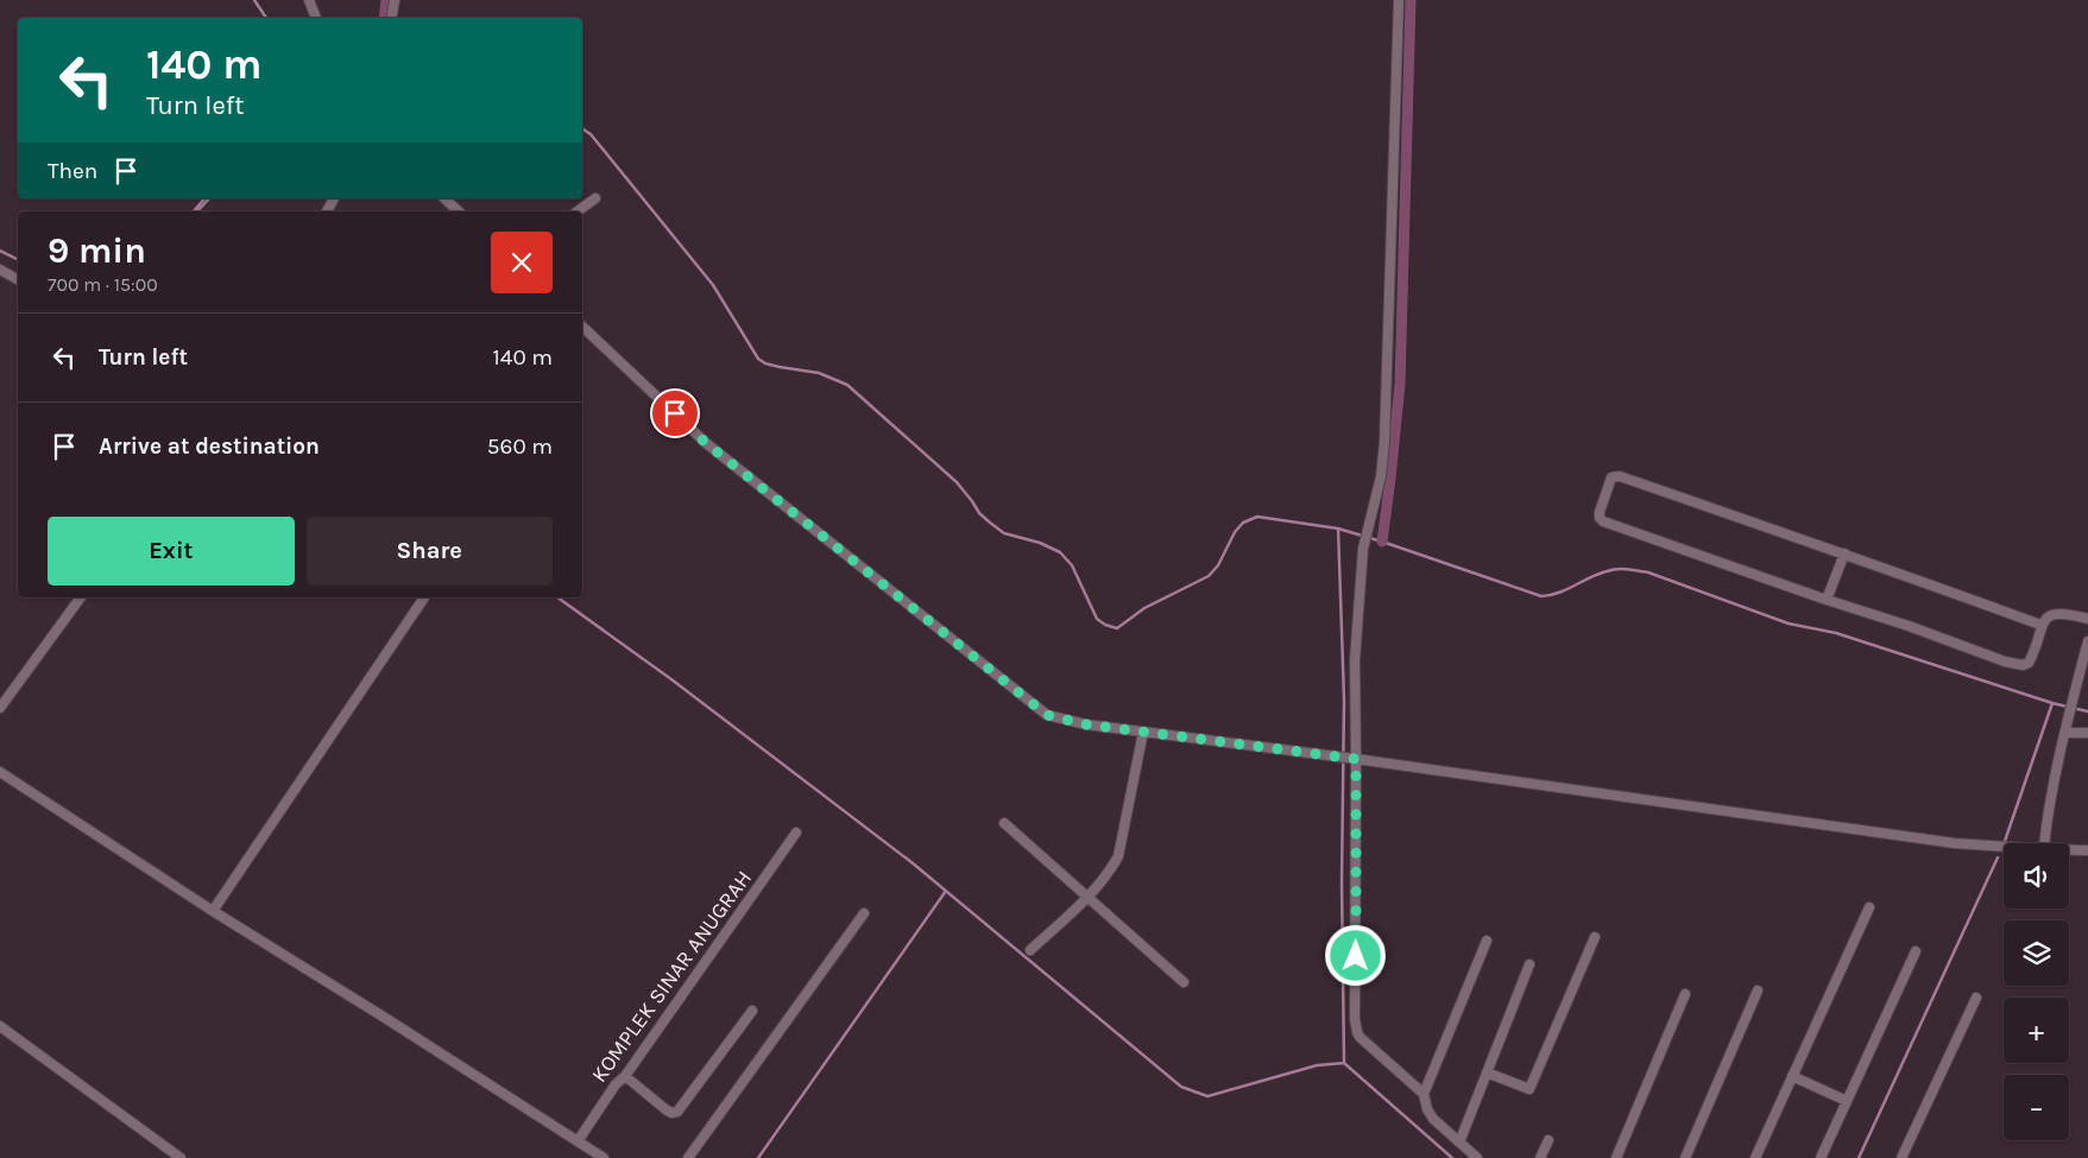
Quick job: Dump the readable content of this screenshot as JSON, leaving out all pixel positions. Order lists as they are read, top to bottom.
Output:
{
  "streets": {
    "street": ["KOMPLEK SINAR ANUGRAH"]
  },
  "page": {
    "turn": ["140 m", "Turn left"],
    "then": "Then",
    "heading": ["9 min", "700 m · 15:00"],
    "list": [
      {
        "name": "Turn left",
        "value": "140 m"
      },
      {
        "name": "Arrive at destination",
        "value": "560 m"
      }
    ],
    "buttons": ["Exit", "Share"],
    "map_buttons": ["+", "−"]
  }
}
